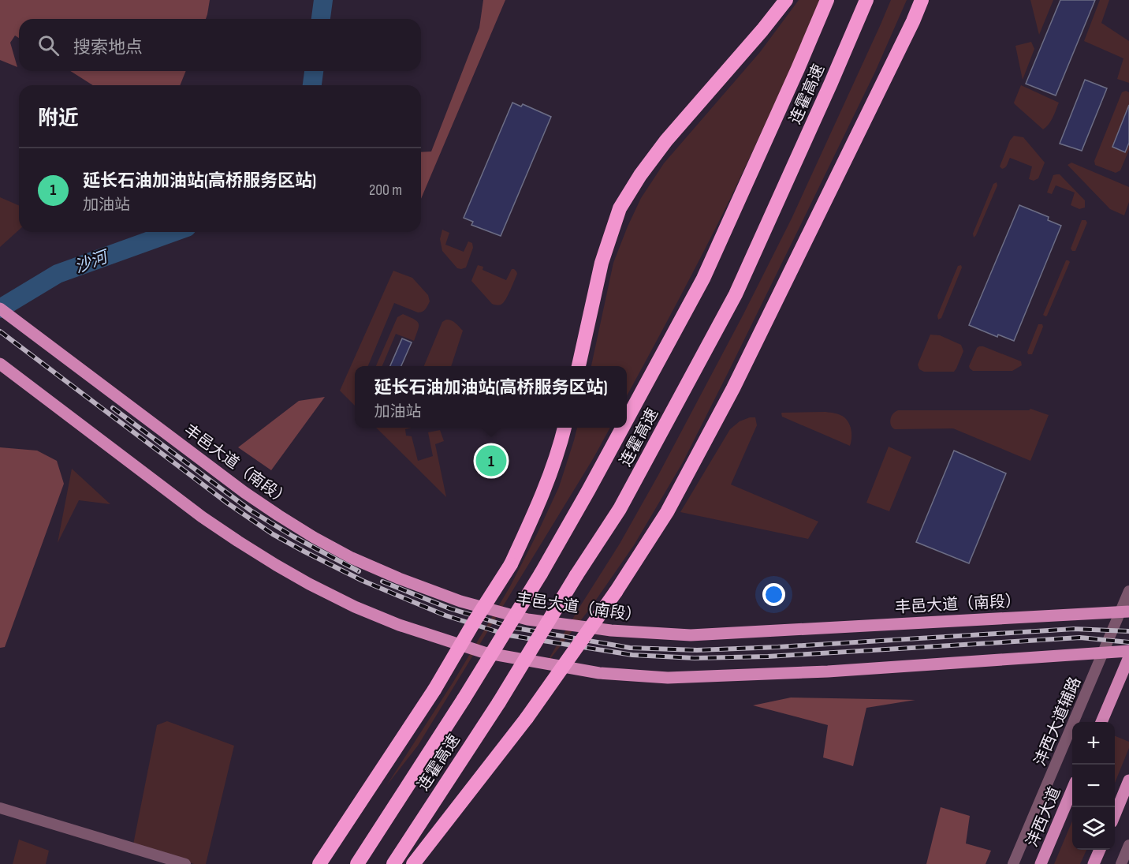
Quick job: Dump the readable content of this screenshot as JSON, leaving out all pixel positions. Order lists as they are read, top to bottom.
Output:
{
  "streets": {
    "highway": ["连霍高速"],
    "main road": ["丰邑大道（南段）", "沣西大道"],
    "street": ["沣西大道辅路"]
  },
  "crossings": [
    ["丰邑大道（南段）", "沣西大道辅路"]
  ],
  "water": ["沙河"],
  "page": {
    "search": "搜索地点",
    "heading": "附近",
    "list": [
      {
        "mark": "1",
        "name": "延长石油加油站(高桥服务区站)",
        "note": "加油站",
        "value": "200 m"
      }
    ],
    "popup": ["延长石油加油站(高桥服务区站)", "加油站"],
    "pins": "1",
    "map_buttons": ["+", "−"]
  }
}
